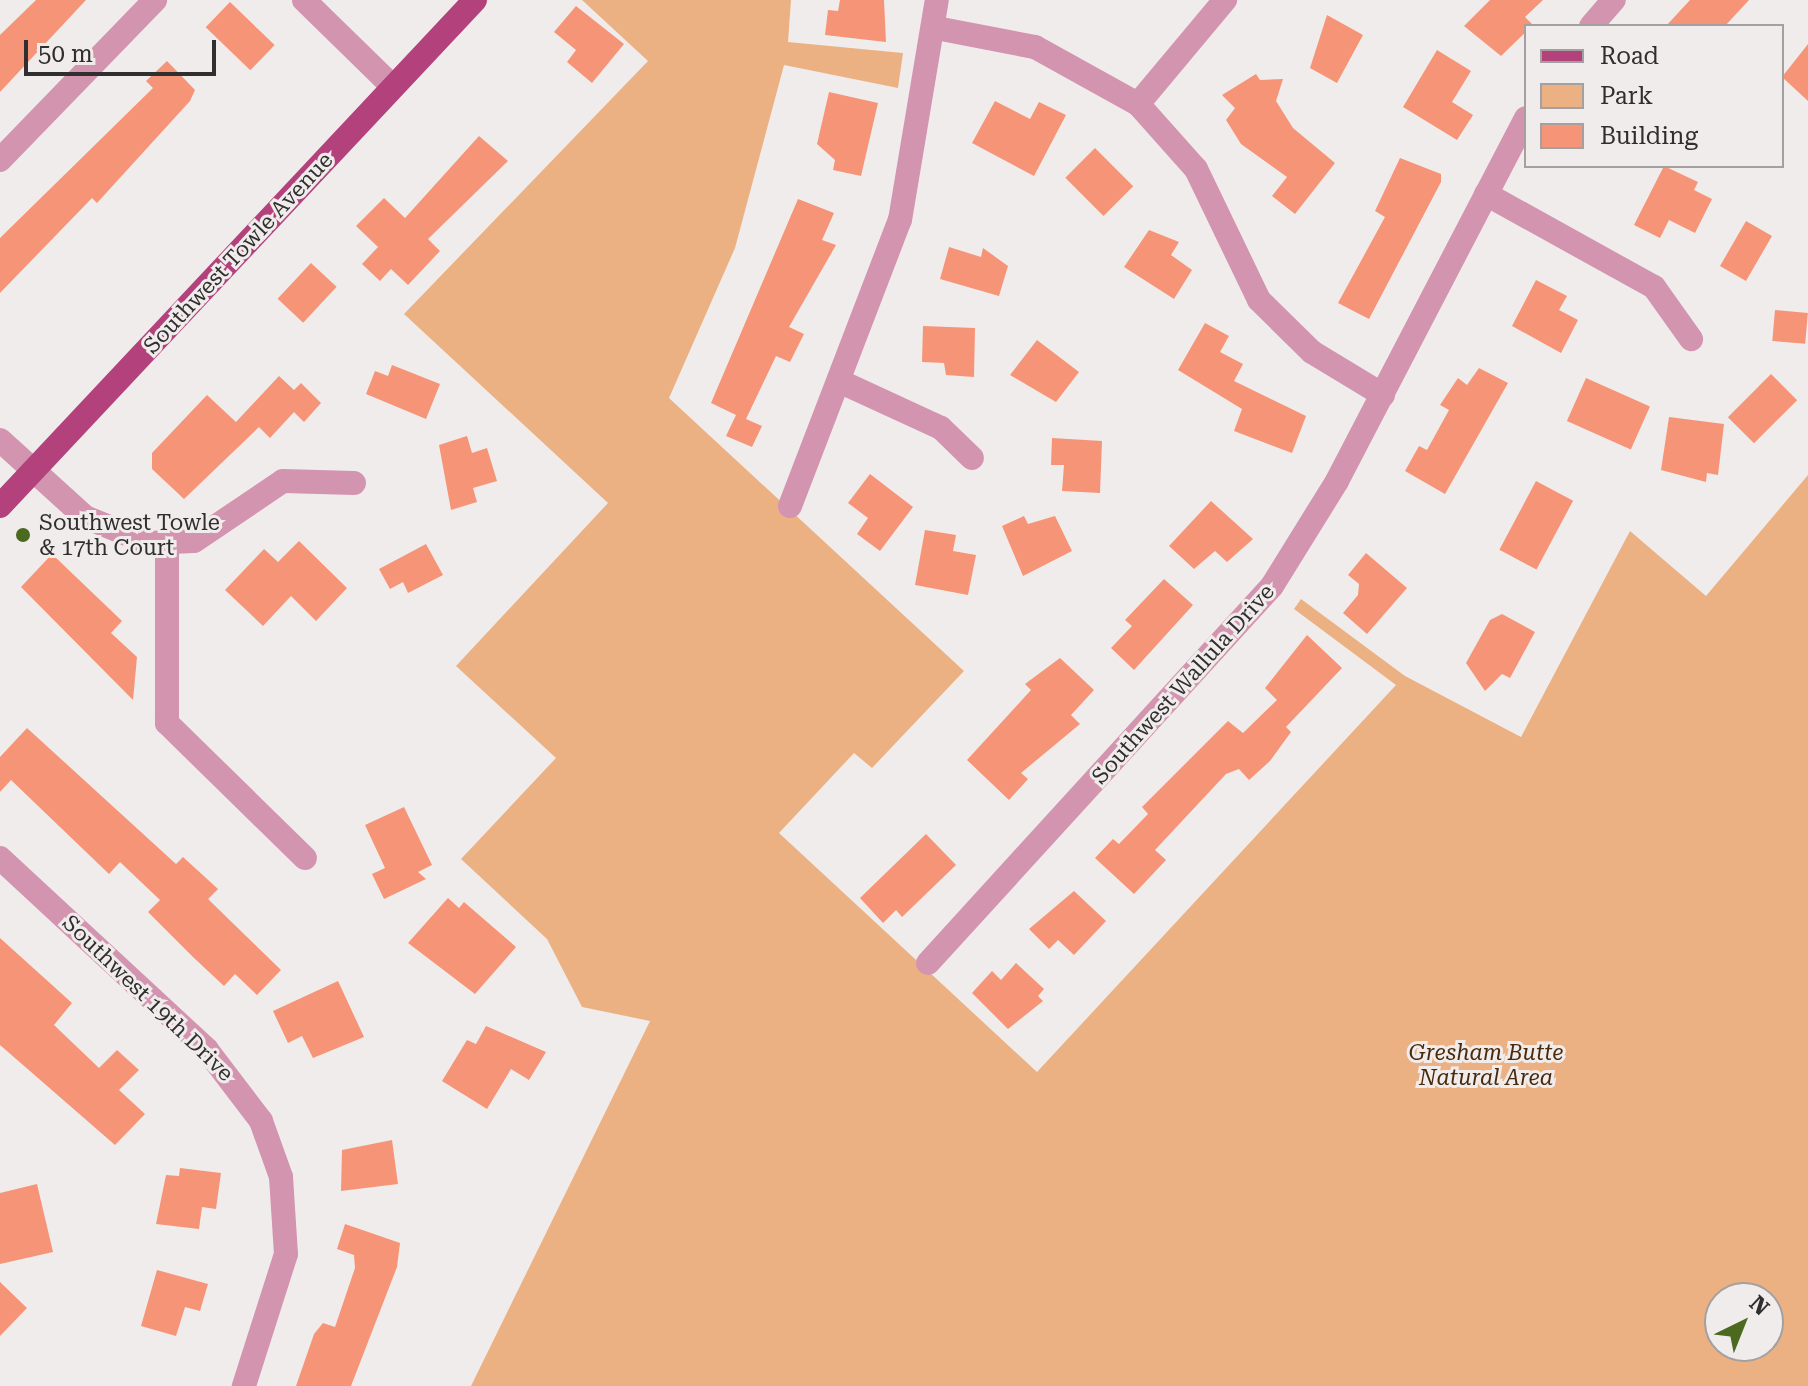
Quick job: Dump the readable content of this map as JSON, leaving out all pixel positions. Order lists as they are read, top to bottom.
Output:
{
  "streets": {
    "main road": ["Southwest Towle Avenue"],
    "street": ["Southwest Wallula Drive", "Southwest 19th Drive"]
  },
  "parks": ["Gresham Butte Natural Area"],
  "places": ["Southwest Towle & 17th Court"],
  "legend": ["Road", "Park", "Building"],
  "scale_bar": "50 m",
  "north": "top right"
}
